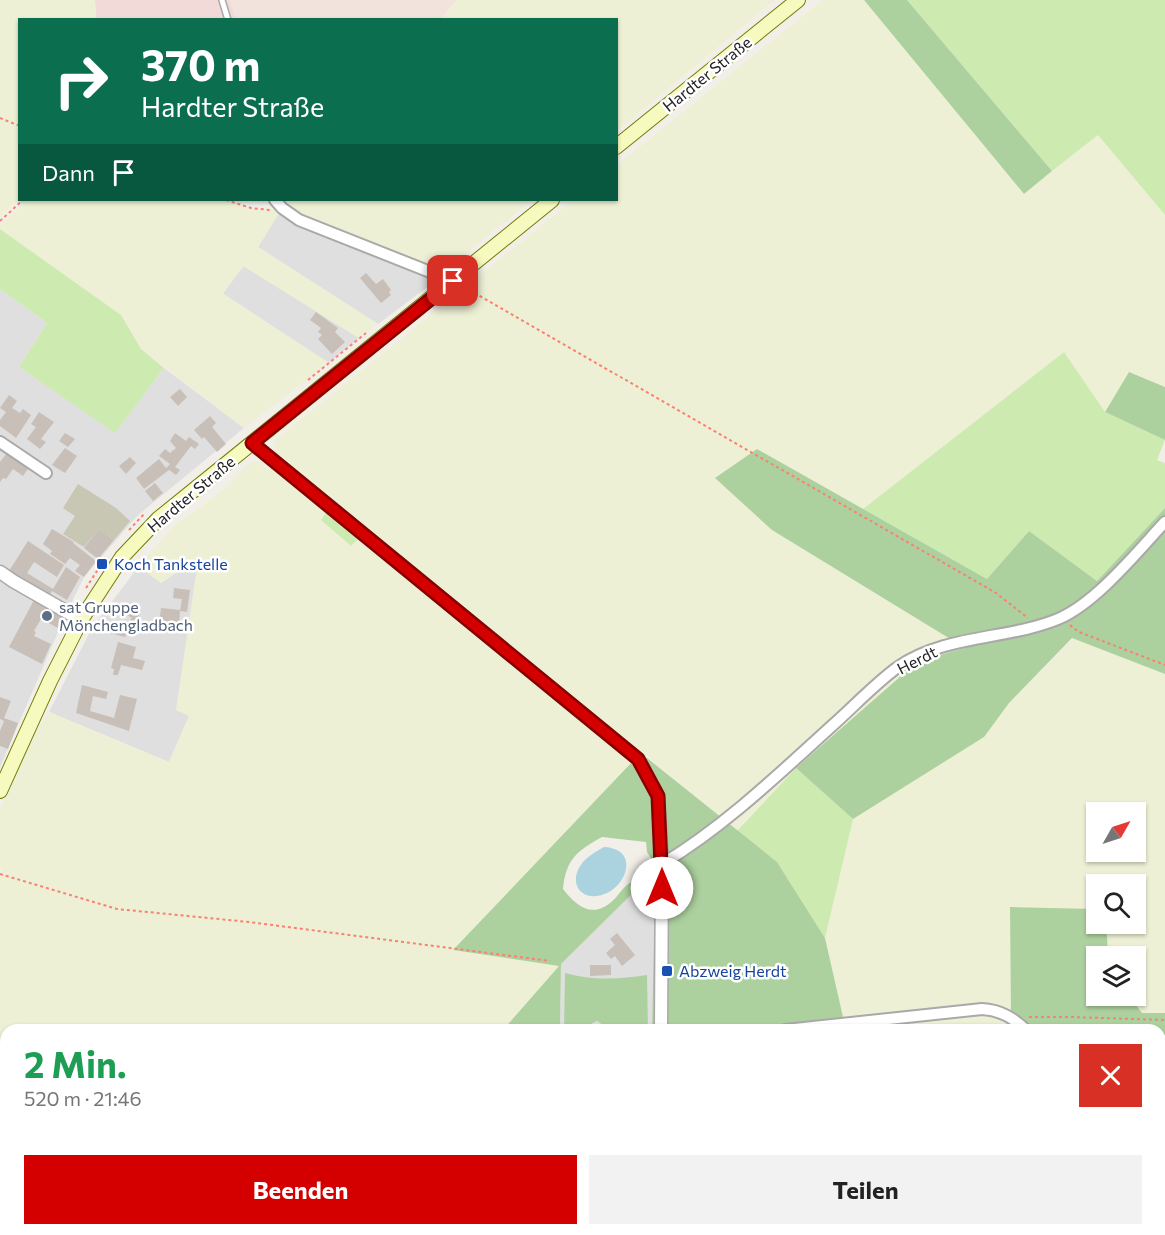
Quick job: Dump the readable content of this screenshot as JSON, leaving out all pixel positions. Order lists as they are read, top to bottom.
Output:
{
  "streets": {
    "main road": ["Hardter Straße"],
    "street": ["Herdt"]
  },
  "places": {
    "transit": ["Koch Tankstelle", "Abzweig Herdt"],
    "other": ["sat Gruppe Mönchengladbach"]
  },
  "north": "top right",
  "page": {
    "turn": ["370 m", "Hardter Straße"],
    "then": "Dann",
    "heading": ["2 Min.", "520 m · 21:46"],
    "buttons": ["Beenden", "Teilen"]
  }
}
